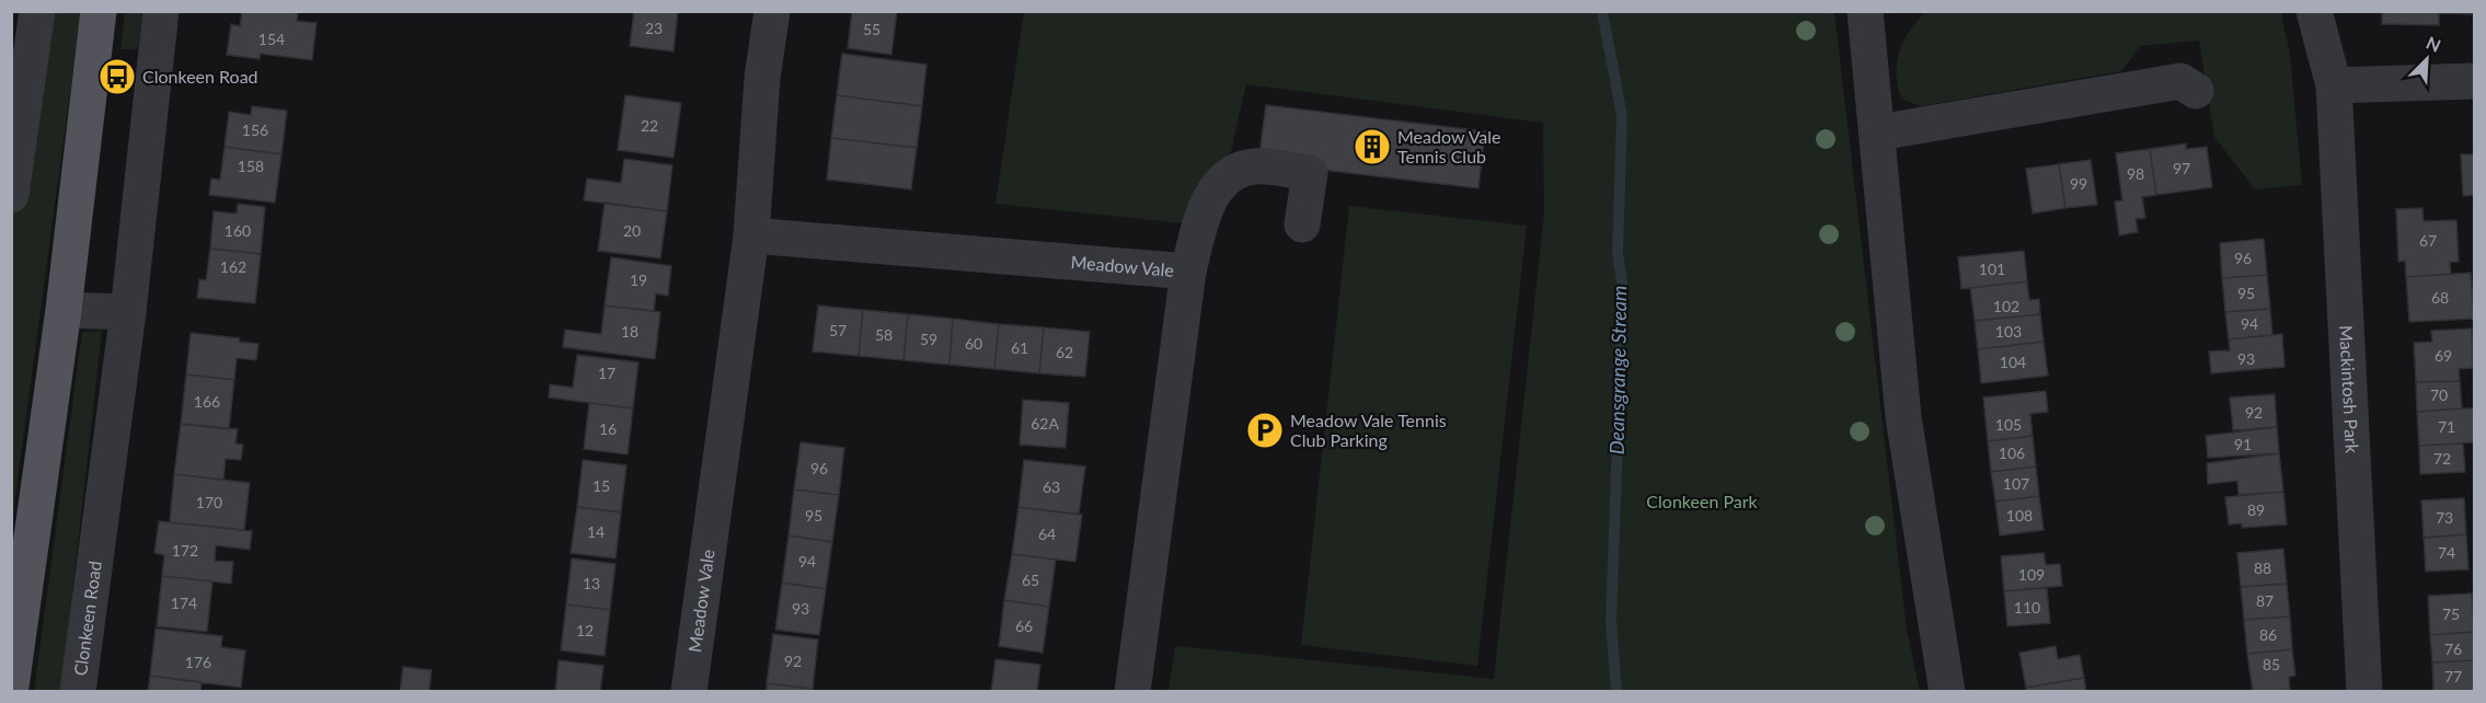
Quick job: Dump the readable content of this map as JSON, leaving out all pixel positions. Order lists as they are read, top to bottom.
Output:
{
  "streets": {
    "street": ["Meadow Vale", "Mackintosh Park", "Clonkeen Road"]
  },
  "water": ["Deansgrange Stream"],
  "parks": ["Clonkeen Park"],
  "places": {
    "bus stop": ["Clonkeen Road"],
    "building": ["Meadow Vale Tennis Club"],
    "parking": ["Meadow Vale Tennis Club Parking"]
  },
  "house_numbers": [
    "23",
    "55",
    "154",
    "22",
    "156",
    "158",
    "97",
    "98",
    "99",
    "160",
    "20",
    "67",
    "96",
    "162",
    "101",
    "19",
    "95",
    "68",
    "102",
    "94",
    "57",
    "18",
    "103",
    "58",
    "59",
    "60",
    "61",
    "62",
    "69",
    "93",
    "104",
    "17",
    "70",
    "166",
    "92",
    "62A",
    "105",
    "71",
    "16",
    "91",
    "106",
    "72",
    "96",
    "107",
    "15",
    "63",
    "170",
    "89",
    "95",
    "108",
    "73",
    "14",
    "64",
    "172",
    "74",
    "94",
    "88",
    "109",
    "65",
    "13",
    "87",
    "174",
    "110",
    "93",
    "75",
    "66",
    "12",
    "86",
    "76",
    "92",
    "176",
    "85",
    "77"
  ],
  "north": "top right"
}
